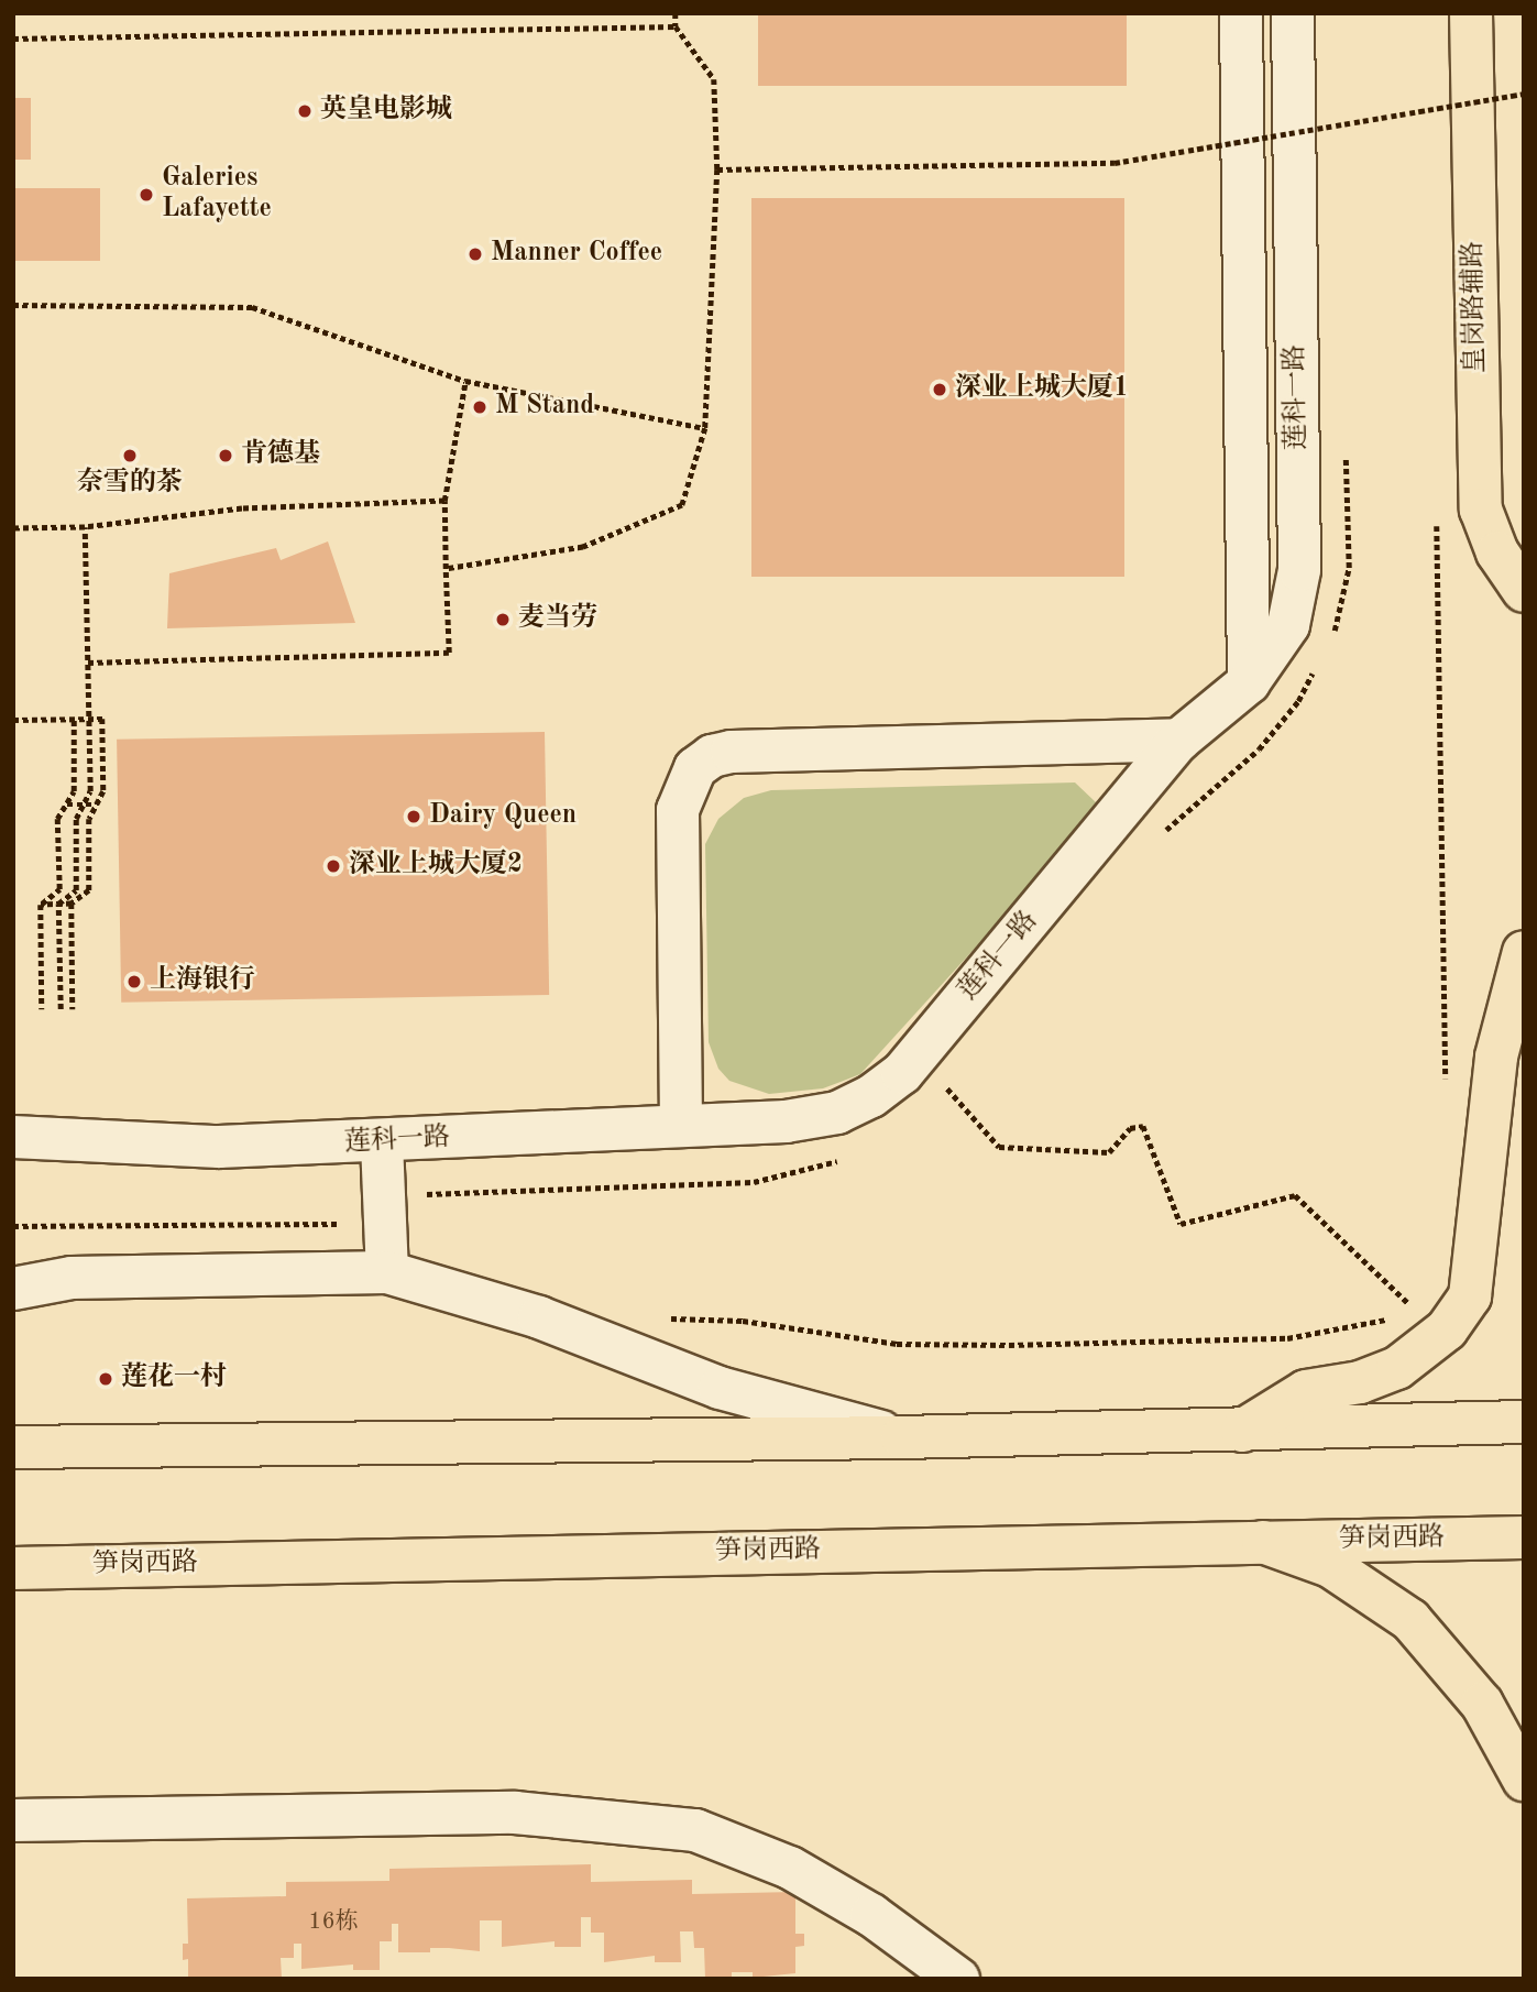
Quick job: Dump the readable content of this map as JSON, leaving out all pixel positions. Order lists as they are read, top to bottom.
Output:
{
  "streets": {
    "main road": ["皇岗路辅路", "笋岗西路"],
    "street": ["莲科一路"]
  },
  "places": [
    "英皇电影城",
    "Galeries Lafayette",
    "Manner Coffee",
    "深业上城大厦1",
    "M Stand",
    "奈雪的茶",
    "肯德基",
    "麦当劳",
    "Dairy Queen",
    "深业上城大厦2",
    "上海银行",
    "莲花一村"
  ],
  "house_numbers": ["16栋"]
}
